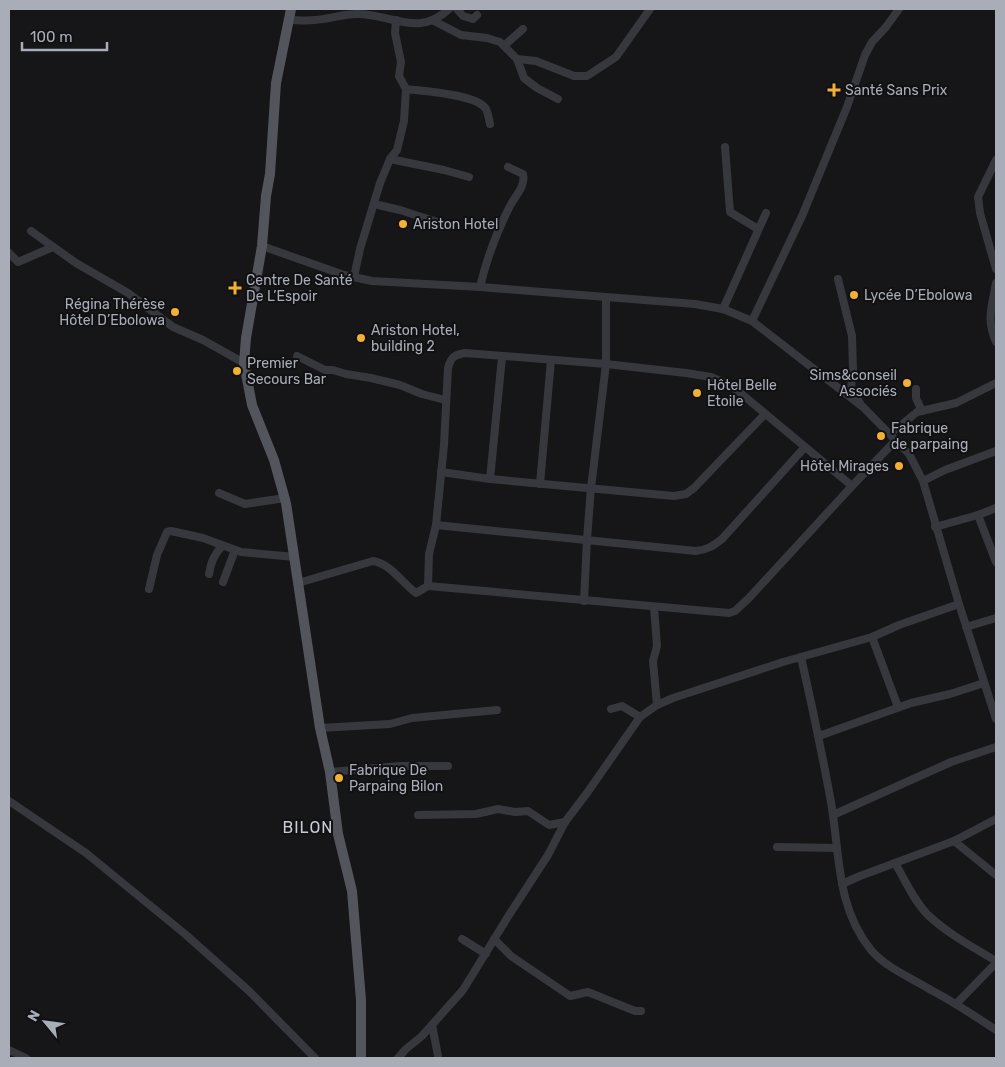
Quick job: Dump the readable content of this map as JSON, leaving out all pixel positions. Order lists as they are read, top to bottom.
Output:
{
  "districts": ["BILON"],
  "places": {
    "health": ["Santé Sans Prix", "Centre De Santé De L’Espoir"],
    "other": [
      "Ariston Hotel",
      "Lycée D’Ebolowa",
      "Régina Thérèse Hôtel D’Ebolowa",
      "Ariston Hotel, building 2",
      "Premier Secours Bar",
      "Sims&conseil Associés",
      "Hôtel Belle Etoile",
      "Fabrique de parpaing",
      "Hôtel Mirages",
      "Fabrique De Parpaing Bilon"
    ]
  },
  "scale_bar": "100 m",
  "north": "top left"
}
